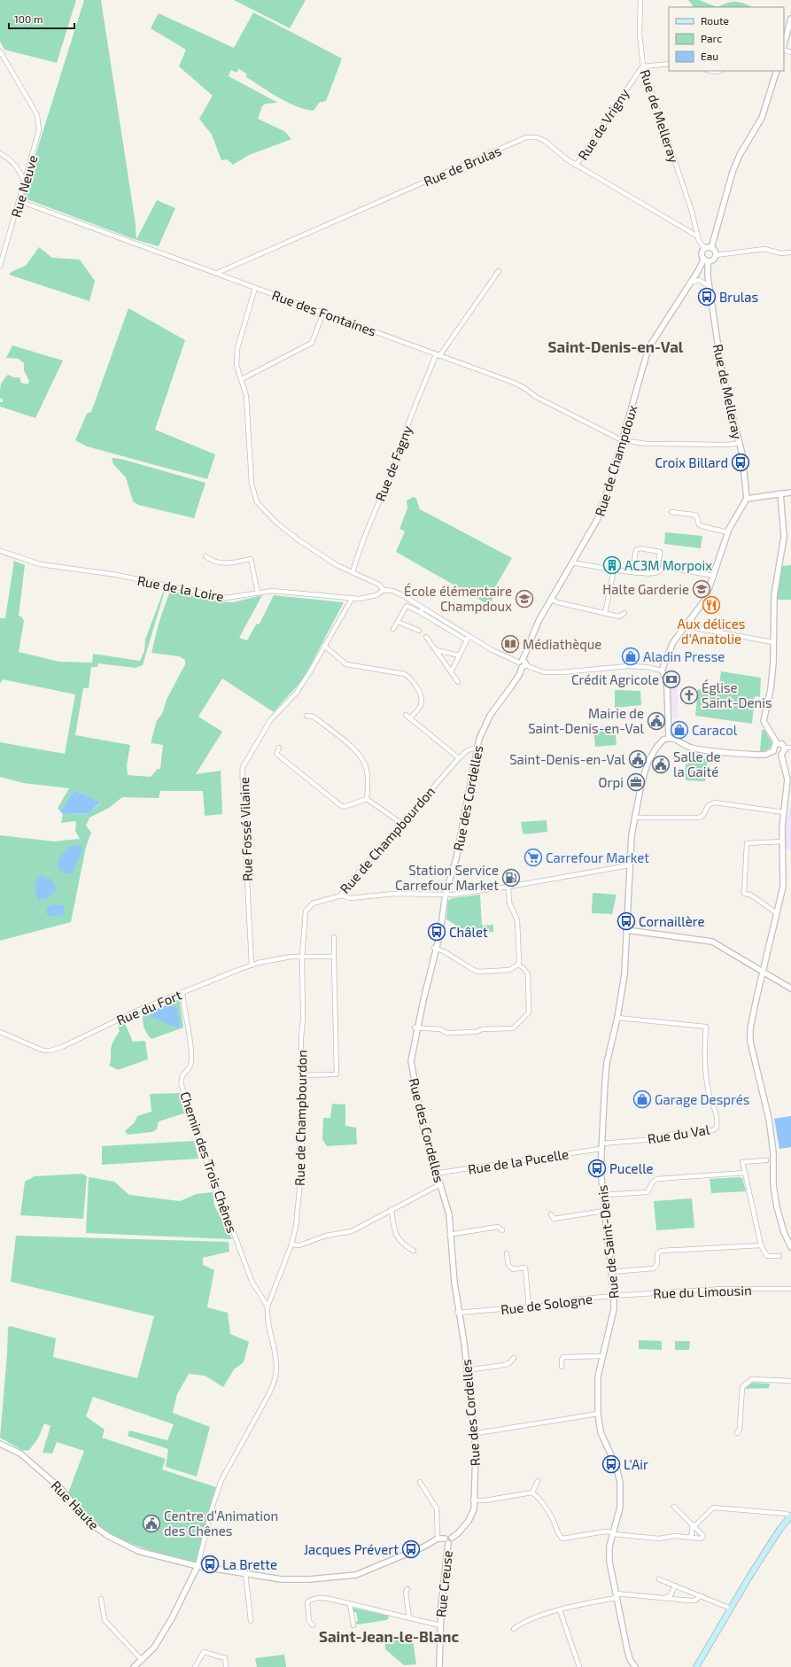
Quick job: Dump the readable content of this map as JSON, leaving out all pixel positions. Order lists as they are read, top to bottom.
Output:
{
  "streets": {
    "street": [
      "Rue de Melleray",
      "Rue de Vrigny",
      "Rue de Brulas",
      "Rue Neuve",
      "Rue des Fontaines",
      "Rue de Champdoux",
      "Rue de Fagny",
      "Rue de la Loire",
      "Rue des Cordelles",
      "Rue Fossé Vilaine",
      "Rue de Champbourdon",
      "Rue du Fort",
      "Rue du Val",
      "Rue de la Pucelle",
      "Chemin des Trois Chênes",
      "Rue de Saint-Denis",
      "Rue du Limousin",
      "Rue de Sologne",
      "Rue Haute",
      "Rue Creuse"
    ]
  },
  "crossings": [
    ["Rue de Melleray", "Rue de Vrigny"],
    ["Rue de Melleray", "Rue de Brulas"],
    ["Rue de Melleray", "Rue des Fontaines"],
    ["Rue de Melleray", "Rue de Champdoux"],
    ["Rue de Vrigny", "Rue de Brulas"],
    ["Rue de Brulas", "Rue des Fontaines"],
    ["Rue Neuve", "Rue des Fontaines"],
    ["Rue des Fontaines", "Rue de Champdoux"],
    ["Rue des Fontaines", "Rue de Fagny"],
    ["Rue de la Loire", "Rue Fossé Vilaine"],
    ["Rue des Cordelles", "Rue de Champbourdon"],
    ["Rue des Cordelles", "Rue de la Pucelle"],
    ["Rue des Cordelles", "Rue de Sologne"],
    ["Rue des Cordelles", "Rue Creuse"],
    ["Rue Fossé Vilaine", "Rue du Fort"],
    ["Rue de Champbourdon", "Rue du Fort"],
    ["Rue de Champbourdon", "Chemin des Trois Chênes"],
    ["Rue de Champbourdon", "Rue Haute"],
    ["Rue du Fort", "Chemin des Trois Chênes"],
    ["Rue du Val", "Rue de Saint-Denis"],
    ["Rue de la Pucelle", "Rue de Saint-Denis"],
    ["Rue de Saint-Denis", "Rue du Limousin"],
    ["Rue de Saint-Denis", "Rue de Sologne"],
    ["Rue du Limousin", "Rue de Sologne"]
  ],
  "districts": ["Saint-Denis-en-Val", "Saint-Jean-le-Blanc"],
  "places": {
    "bus stop": [
      "Brulas",
      "Croix Billard",
      "Cornaillère",
      "Châlet",
      "Pucelle",
      "L'Air",
      "Jacques Prévert",
      "La Brette"
    ],
    "building": ["AC3M Morpoix"],
    "school or university": ["Halte Garderie", "École élémentaire Champdoux"],
    "restaurant": ["Aux délices d'Anatolie"],
    "library": ["Médiathèque"],
    "shop": ["Aladin Presse", "Caracol", "Garage Després"],
    "bank": ["Crédit Agricole"],
    "church": ["Église Saint-Denis"],
    "public building": [
      "Mairie de Saint-Denis-en-Val",
      "Saint-Denis-en-Val",
      "Salle de la Gaité",
      "Centre d’Animation des Chênes"
    ],
    "office": ["Orpi"],
    "supermarket": ["Carrefour Market"],
    "fuel station": ["Station Service Carrefour Market"]
  },
  "legend": ["Route", "Parc", "Eau"],
  "scale_bar": "100 m"
}
